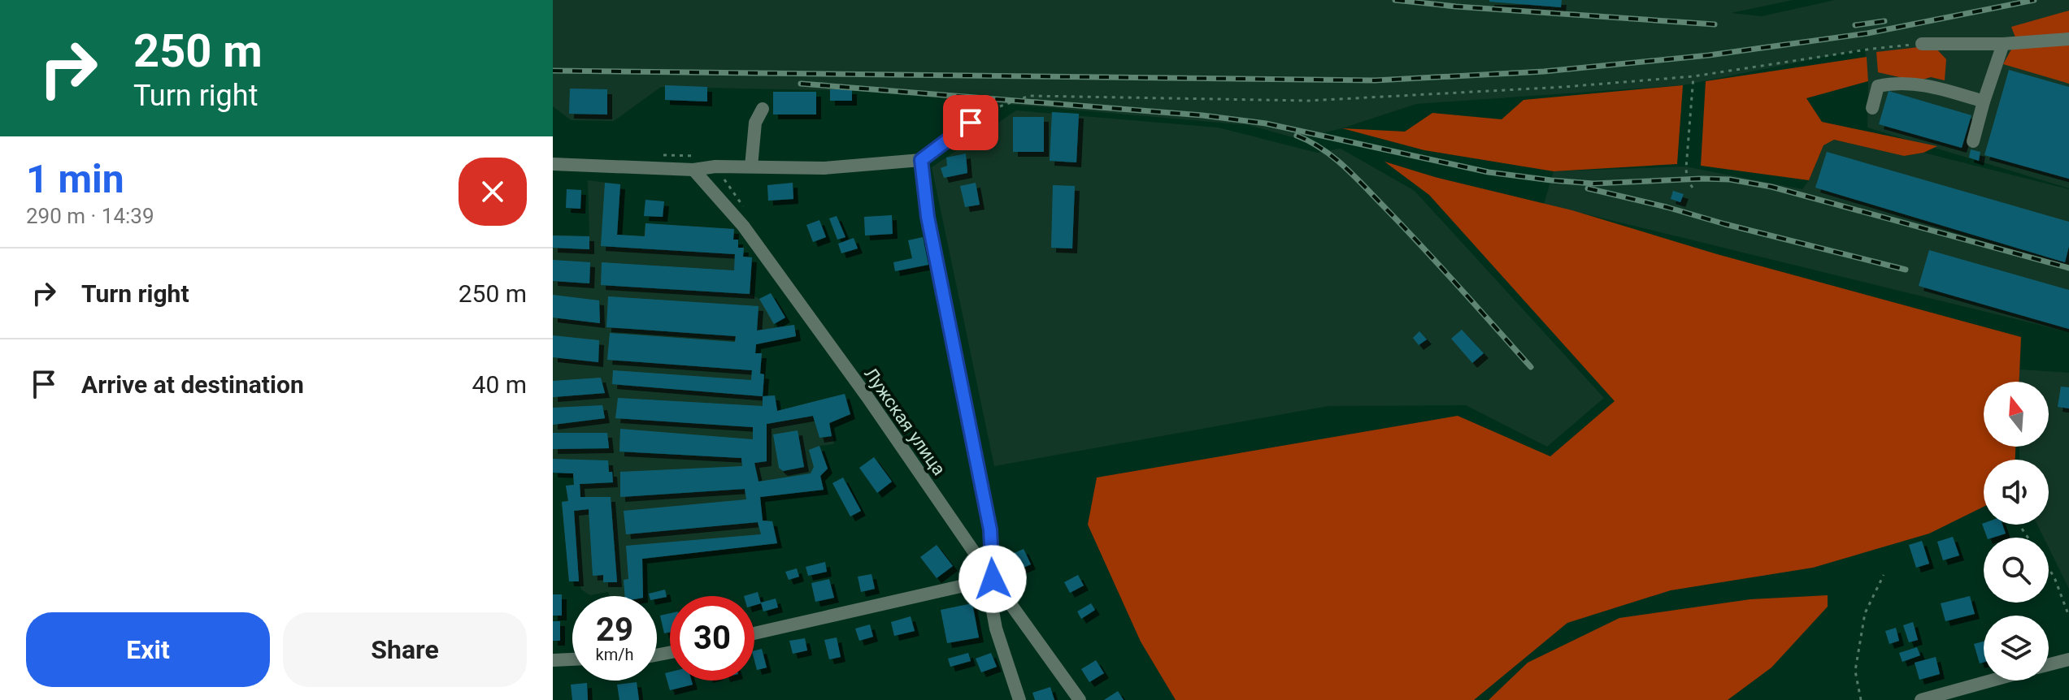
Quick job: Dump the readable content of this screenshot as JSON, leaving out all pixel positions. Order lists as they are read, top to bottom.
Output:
{
  "streets": {
    "street": ["Лужская улица"]
  },
  "north": "top",
  "page": {
    "turn": ["250 m", "Turn right"],
    "heading": ["1 min", "290 m · 14:39"],
    "list": [
      {
        "name": "Turn right",
        "value": "250 m"
      },
      {
        "name": "Arrive at destination",
        "value": "40 m"
      }
    ],
    "speed": "29 km/h",
    "limit": "30",
    "buttons": ["Exit", "Share"]
  }
}
